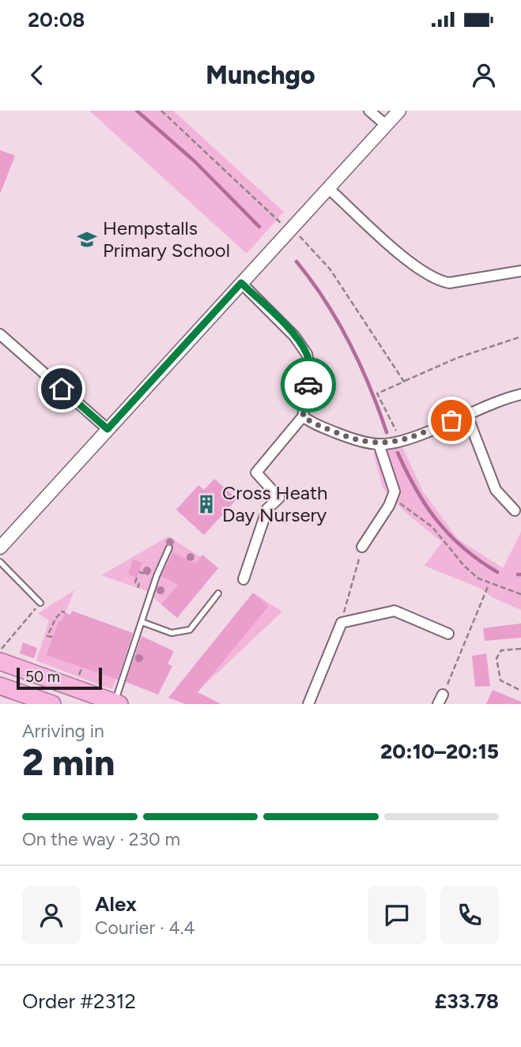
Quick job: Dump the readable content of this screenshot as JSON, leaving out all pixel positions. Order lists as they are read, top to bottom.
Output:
{
  "places": {
    "school or university": ["Hempstalls Primary School"],
    "building": ["Cross Heath Day Nursery"]
  },
  "scale_bar": "50 m",
  "page": {
    "status": "20:08",
    "header": "Munchgo",
    "scale": "50 m",
    "heading": ["2 min", "Arriving in", "20:10–20:15"],
    "panel": [
      "Alex",
      "Courier · 4.4",
      "Order #2312",
      "£33.78"
    ],
    "bar": "On the way · 230 m"
  }
}
